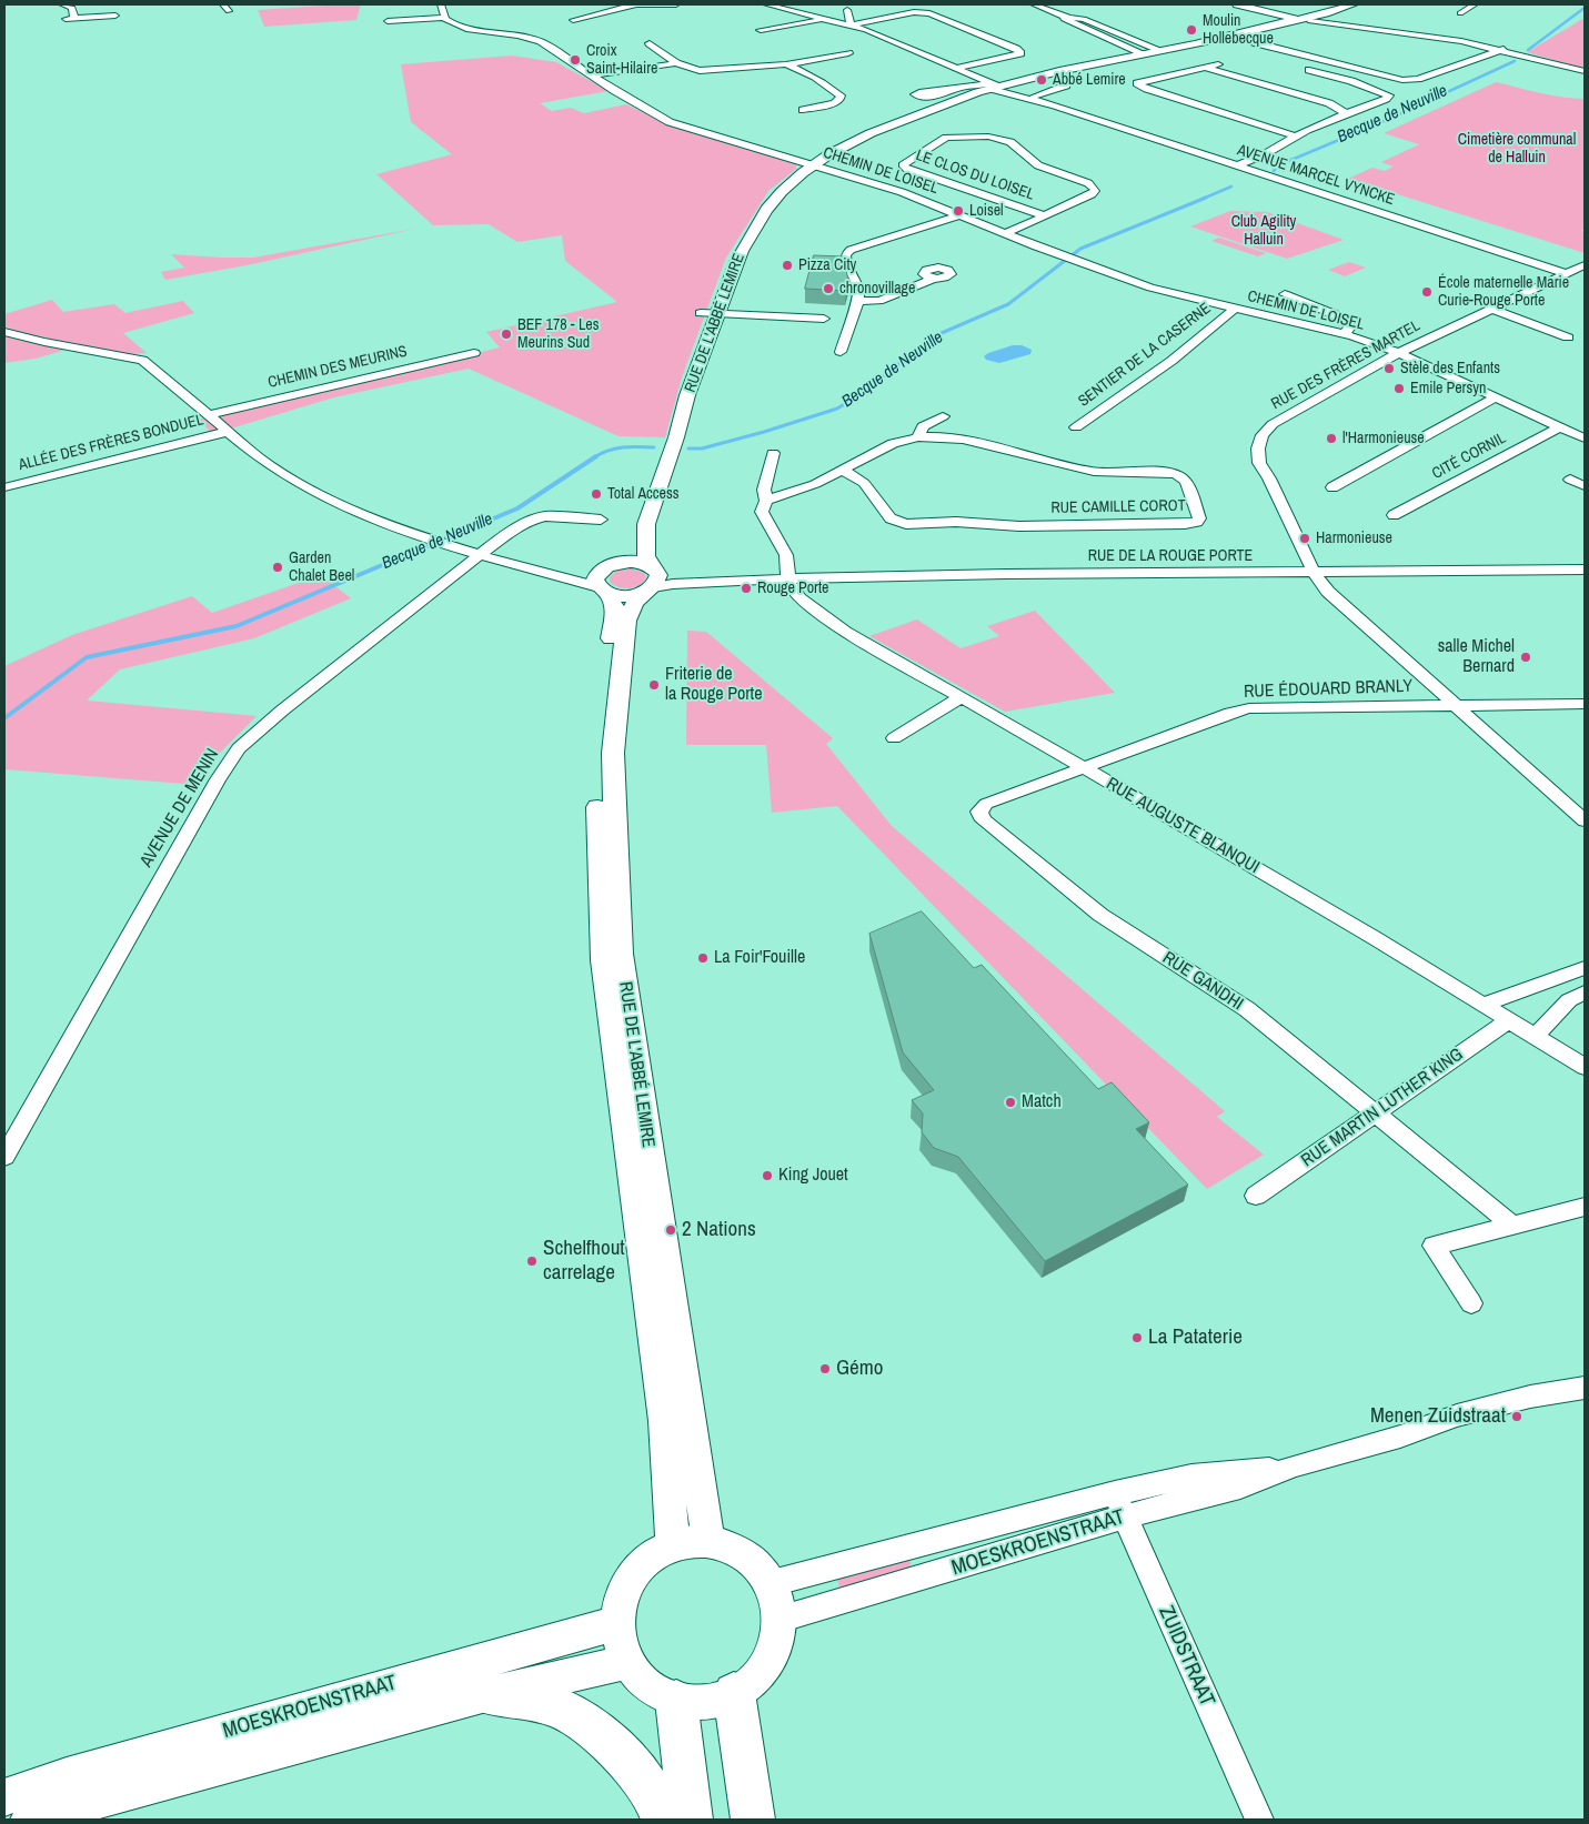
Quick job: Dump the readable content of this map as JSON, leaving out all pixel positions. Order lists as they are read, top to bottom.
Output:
{
  "streets": {
    "main road": ["RUE DE L'ABBÉ LEMIRE", "MOESKROENSTRAAT"],
    "street": [
      "CHEMIN DE LOISEL",
      "LE CLOS DU LOISEL",
      "AVENUE MARCEL VYNCKE",
      "SENTIER DE LA CASERNE",
      "RUE DES FRÈRES MARTEL",
      "CHEMIN DES MEURINS",
      "ALLÉE DES FRÈRES BONDUEL",
      "CITÉ CORNIL",
      "RUE CAMILLE COROT",
      "RUE DE LA ROUGE PORTE",
      "RUE ÉDOUARD BRANLY",
      "AVENUE DE MENIN",
      "RUE AUGUSTE BLANQUI",
      "RUE GANDHI",
      "RUE MARTIN LUTHER KING",
      "ZUIDSTRAAT"
    ]
  },
  "crossings": [
    ["CHEMIN DE LOISEL", "LE CLOS DU LOISEL"],
    ["CHEMIN DE LOISEL", "RUE DE L'ABBÉ LEMIRE"],
    ["CHEMIN DE LOISEL", "SENTIER DE LA CASERNE"],
    ["CHEMIN DE LOISEL", "RUE DES FRÈRES MARTEL"],
    ["CHEMIN DE LOISEL", "CITÉ CORNIL"],
    ["AVENUE MARCEL VYNCKE", "RUE DE L'ABBÉ LEMIRE"],
    ["AVENUE MARCEL VYNCKE", "RUE DES FRÈRES MARTEL"],
    ["RUE DE L'ABBÉ LEMIRE", "RUE DE LA ROUGE PORTE"],
    ["RUE DE L'ABBÉ LEMIRE", "MOESKROENSTRAAT"],
    ["RUE DES FRÈRES MARTEL", "RUE DE LA ROUGE PORTE"],
    ["RUE DES FRÈRES MARTEL", "RUE ÉDOUARD BRANLY"],
    ["RUE DE LA ROUGE PORTE", "RUE AUGUSTE BLANQUI"],
    ["RUE ÉDOUARD BRANLY", "RUE AUGUSTE BLANQUI"],
    ["RUE ÉDOUARD BRANLY", "RUE GANDHI"],
    ["RUE AUGUSTE BLANQUI", "RUE GANDHI"],
    ["RUE AUGUSTE BLANQUI", "RUE MARTIN LUTHER KING"],
    ["RUE GANDHI", "RUE MARTIN LUTHER KING"],
    ["MOESKROENSTRAAT", "ZUIDSTRAAT"]
  ],
  "water": ["Becque de Neuville"],
  "parks": ["Cimetière communal de Halluin", "Club Agility Halluin"],
  "places": [
    "Moulin Hollebecque",
    "Croix Saint-Hilaire",
    "Abbé Lemire",
    "Loisel",
    "Pizza City",
    "chronovillage",
    "École maternelle Marie Curie-Rouge Porte",
    "BEF 178 - Les Meurins Sud",
    "Stèle des Enfants",
    "Emile Persyn",
    "l'Harmonieuse",
    "Total Access",
    "Harmonieuse",
    "Garden Chalet Beel",
    "Rouge Porte",
    "salle Michel Bernard",
    "Friterie de la Rouge Porte",
    "La Foir'Fouille",
    "Match",
    "King Jouet",
    "2 Nations",
    "Schelfhout carrelage",
    "La Pataterie",
    "Gémo",
    "Menen Zuidstraat"
  ]
}
